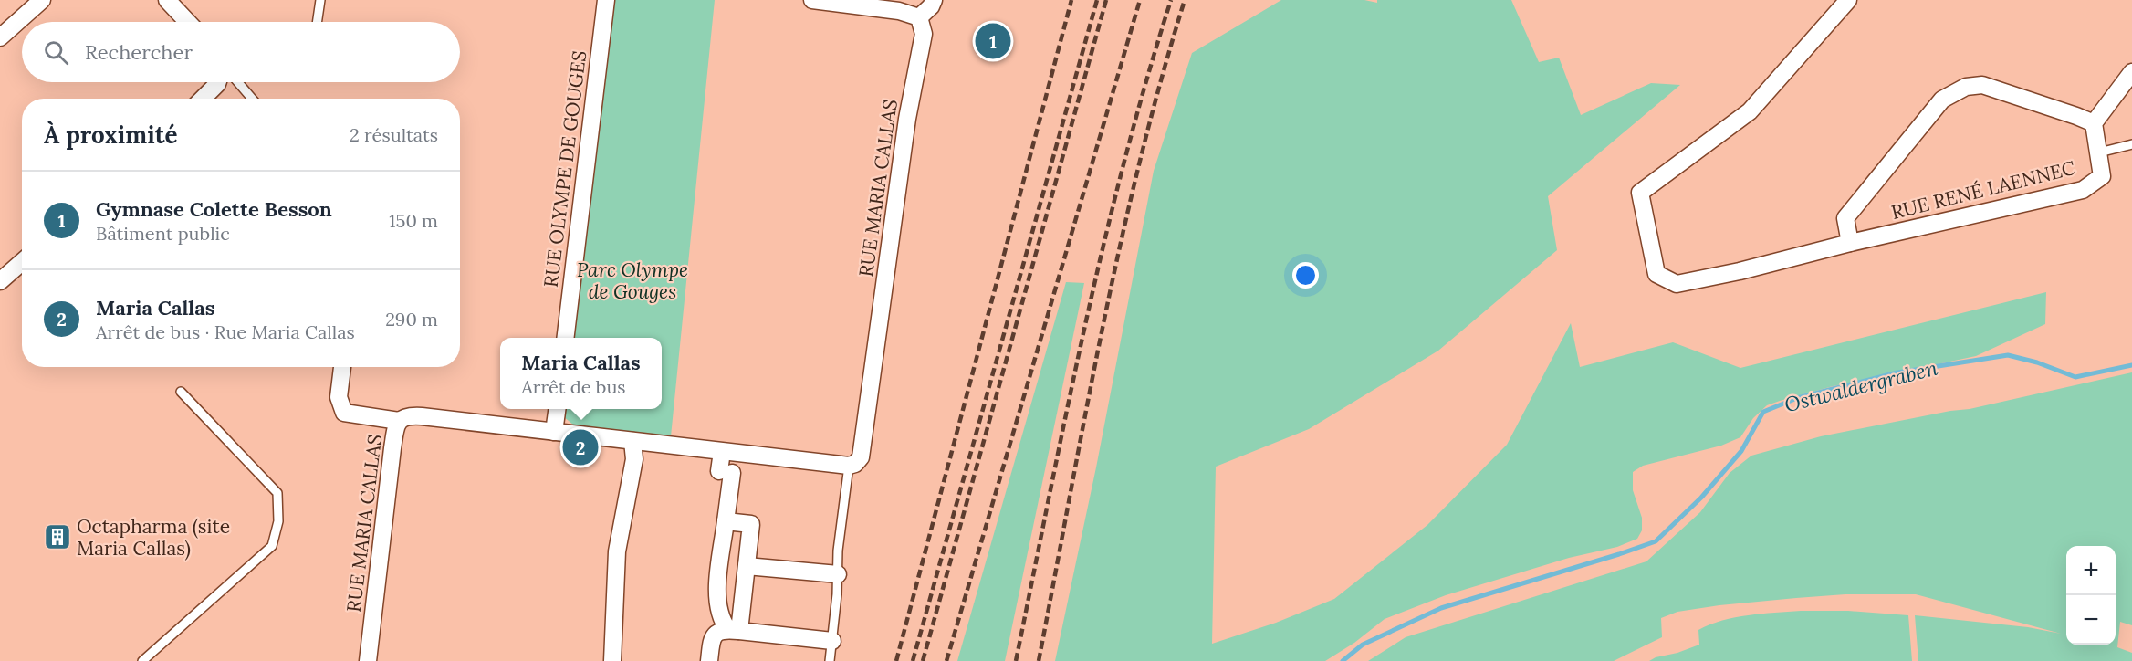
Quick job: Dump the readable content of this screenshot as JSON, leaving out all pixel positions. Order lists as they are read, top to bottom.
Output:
{
  "streets": {
    "street": ["RUE OLYMPE DE GOUGES", "RUE MARIA CALLAS", "RUE RENÉ LAENNEC"]
  },
  "water": ["Ostwaldergraben"],
  "parks": ["Parc Olympe de Gouges"],
  "places": {
    "building": ["Octapharma (site Maria Callas)"]
  },
  "page": {
    "pins": ["1", "2"],
    "search": "Rechercher",
    "heading": ["À proximité", "2 résultats"],
    "list": [
      {
        "mark": "1",
        "name": "Gymnase Colette Besson",
        "note": "Bâtiment public",
        "value": "150 m"
      },
      {
        "mark": "2",
        "name": "Maria Callas",
        "note": "Arrêt de bus · Rue Maria Callas",
        "value": "290 m"
      }
    ],
    "popup": ["Maria Callas", "Arrêt de bus"],
    "map_buttons": ["+", "−"]
  }
}
